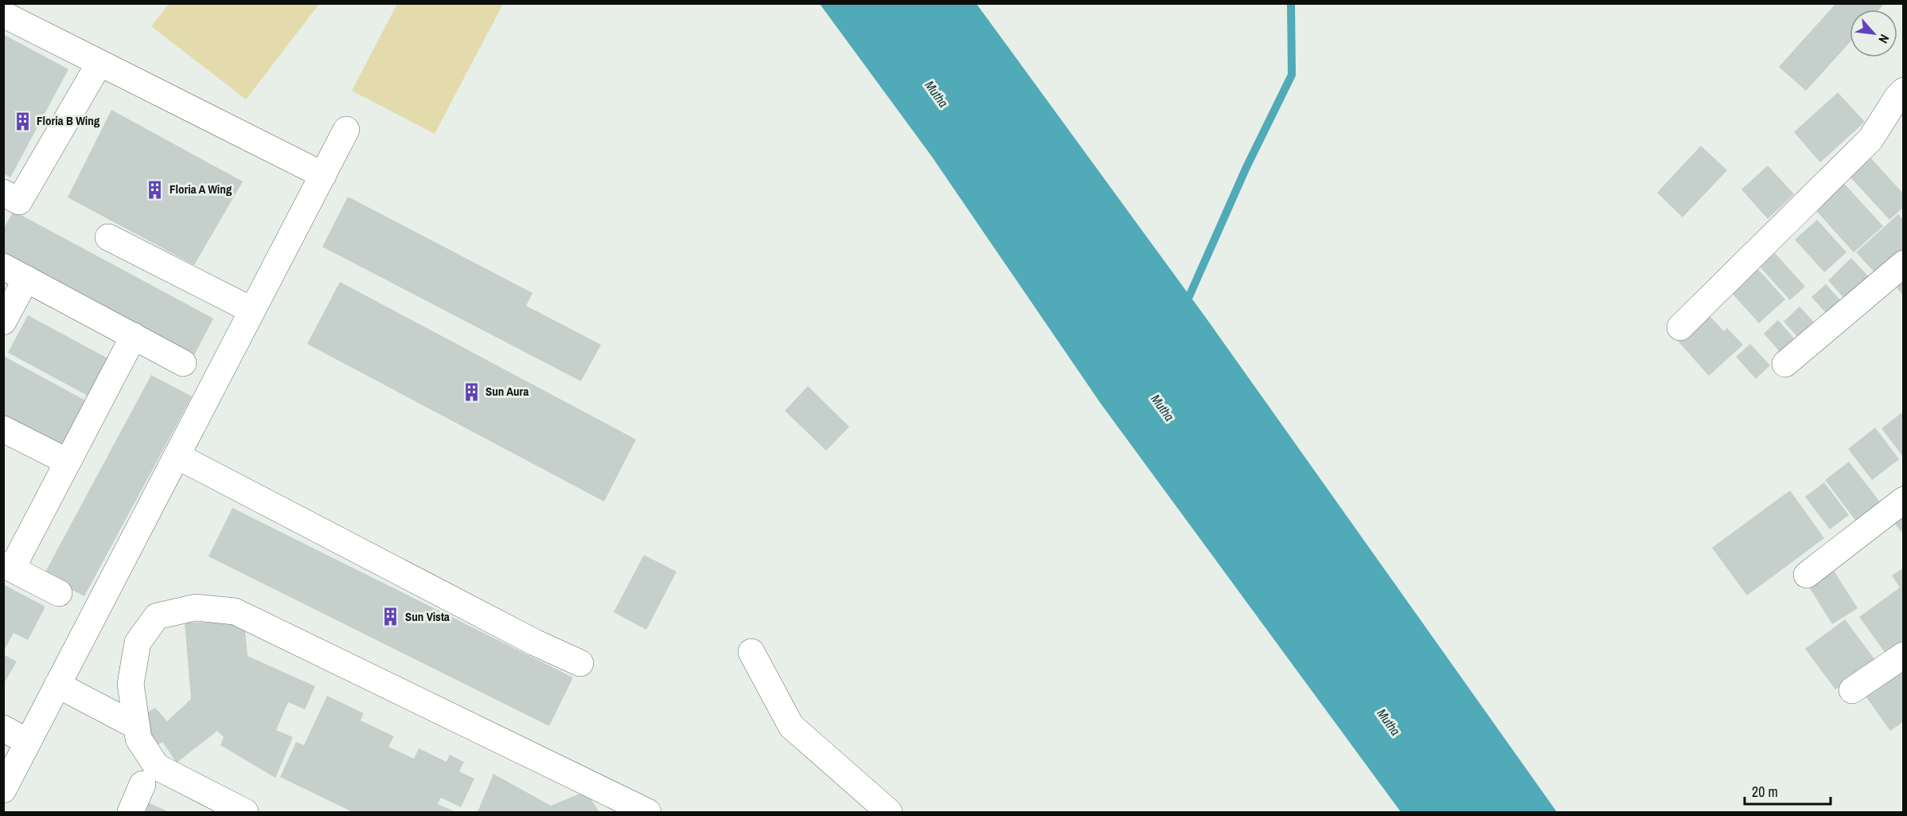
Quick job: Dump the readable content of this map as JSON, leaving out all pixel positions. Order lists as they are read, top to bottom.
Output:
{
  "water": ["Mutha"],
  "places": {
    "building": [
      "Floria B Wing",
      "Floria A Wing",
      "Sun Aura",
      "Sun Vista"
    ]
  },
  "scale_bar": "20 m",
  "north": "bottom right"
}
